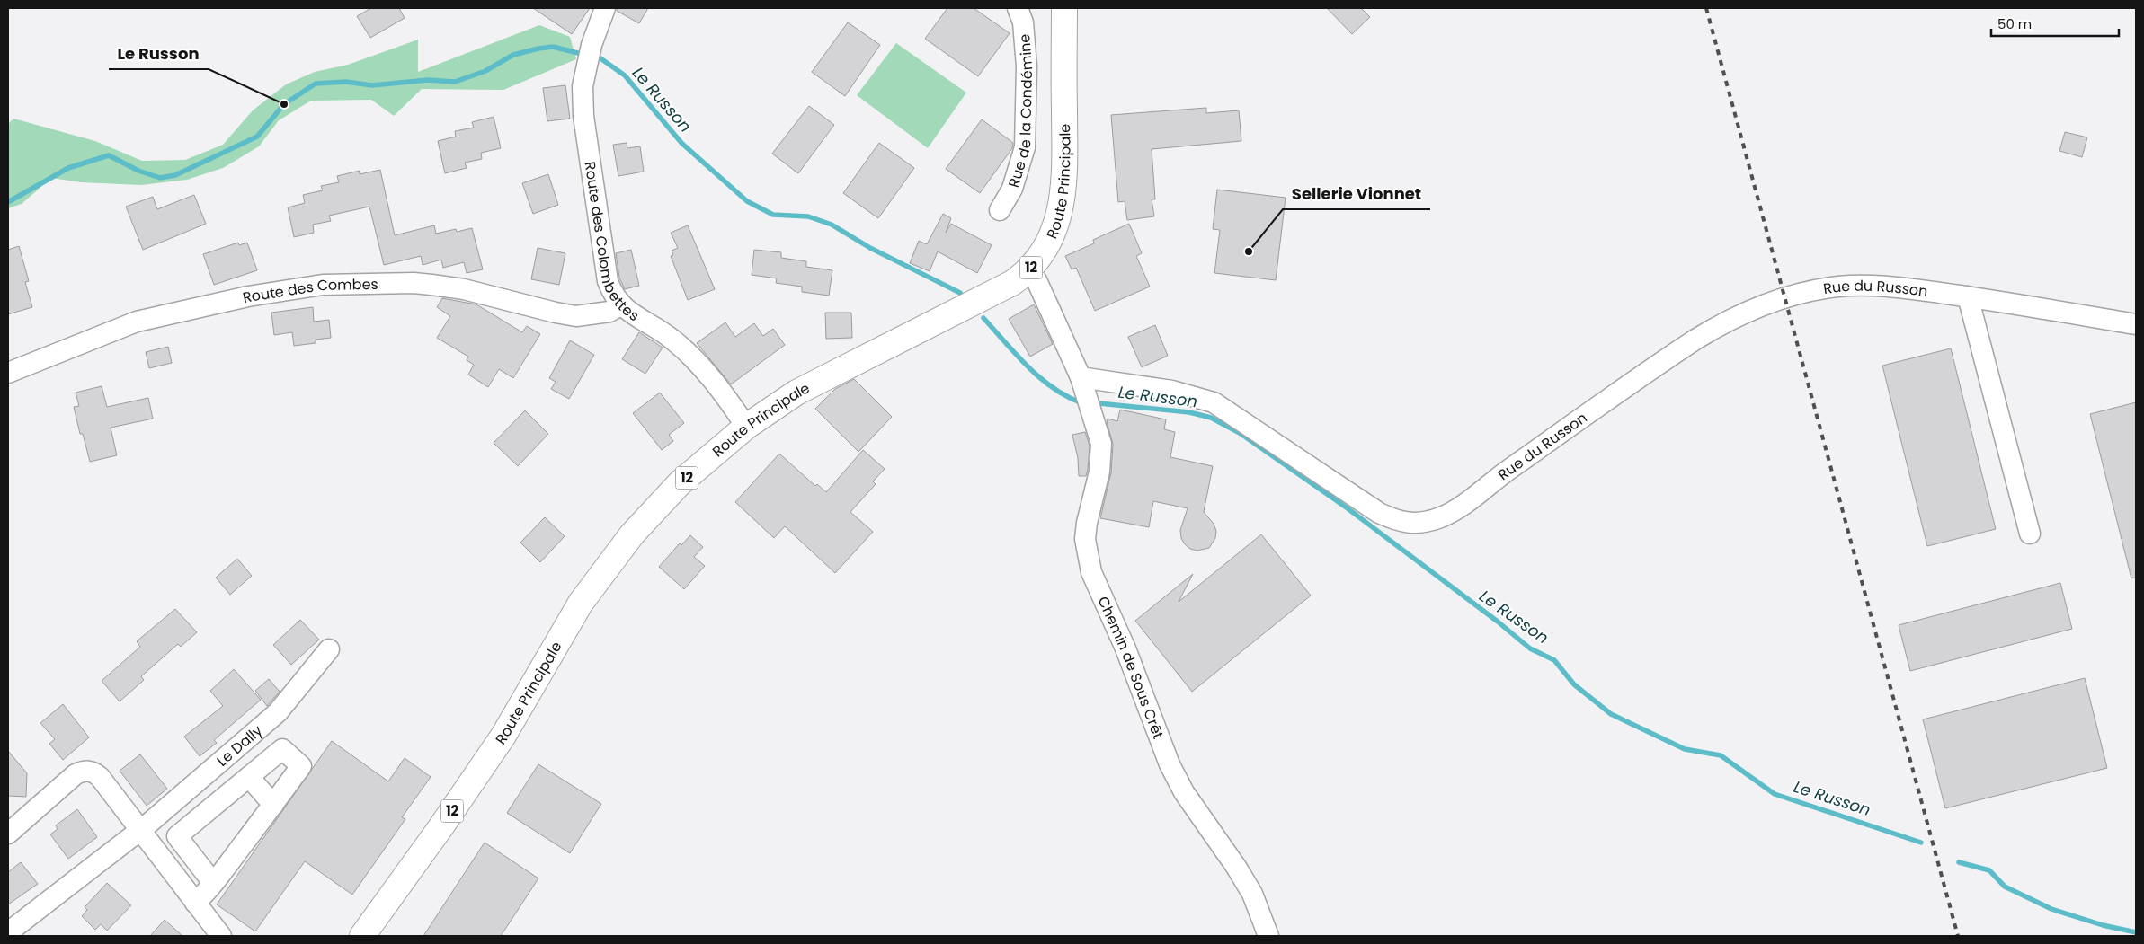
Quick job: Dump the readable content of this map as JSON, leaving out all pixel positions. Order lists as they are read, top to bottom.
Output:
{
  "streets": {
    "main road": ["Route Principale", "12"],
    "street": [
      "Rue de la Condémine",
      "Route des Colombettes",
      "Rue du Russon",
      "Route des Combes",
      "Chemin de Sous Crêt",
      "Le Dally"
    ]
  },
  "crossings": [
    ["Route Principale", "Route des Colombettes"],
    ["Route des Colombettes", "Route des Combes"],
    ["Rue du Russon", "Chemin de Sous Crêt"]
  ],
  "water": ["Le Russon"],
  "places": ["Le Russon", "Sellerie Vionnet"],
  "scale_bar": "50 m"
}
